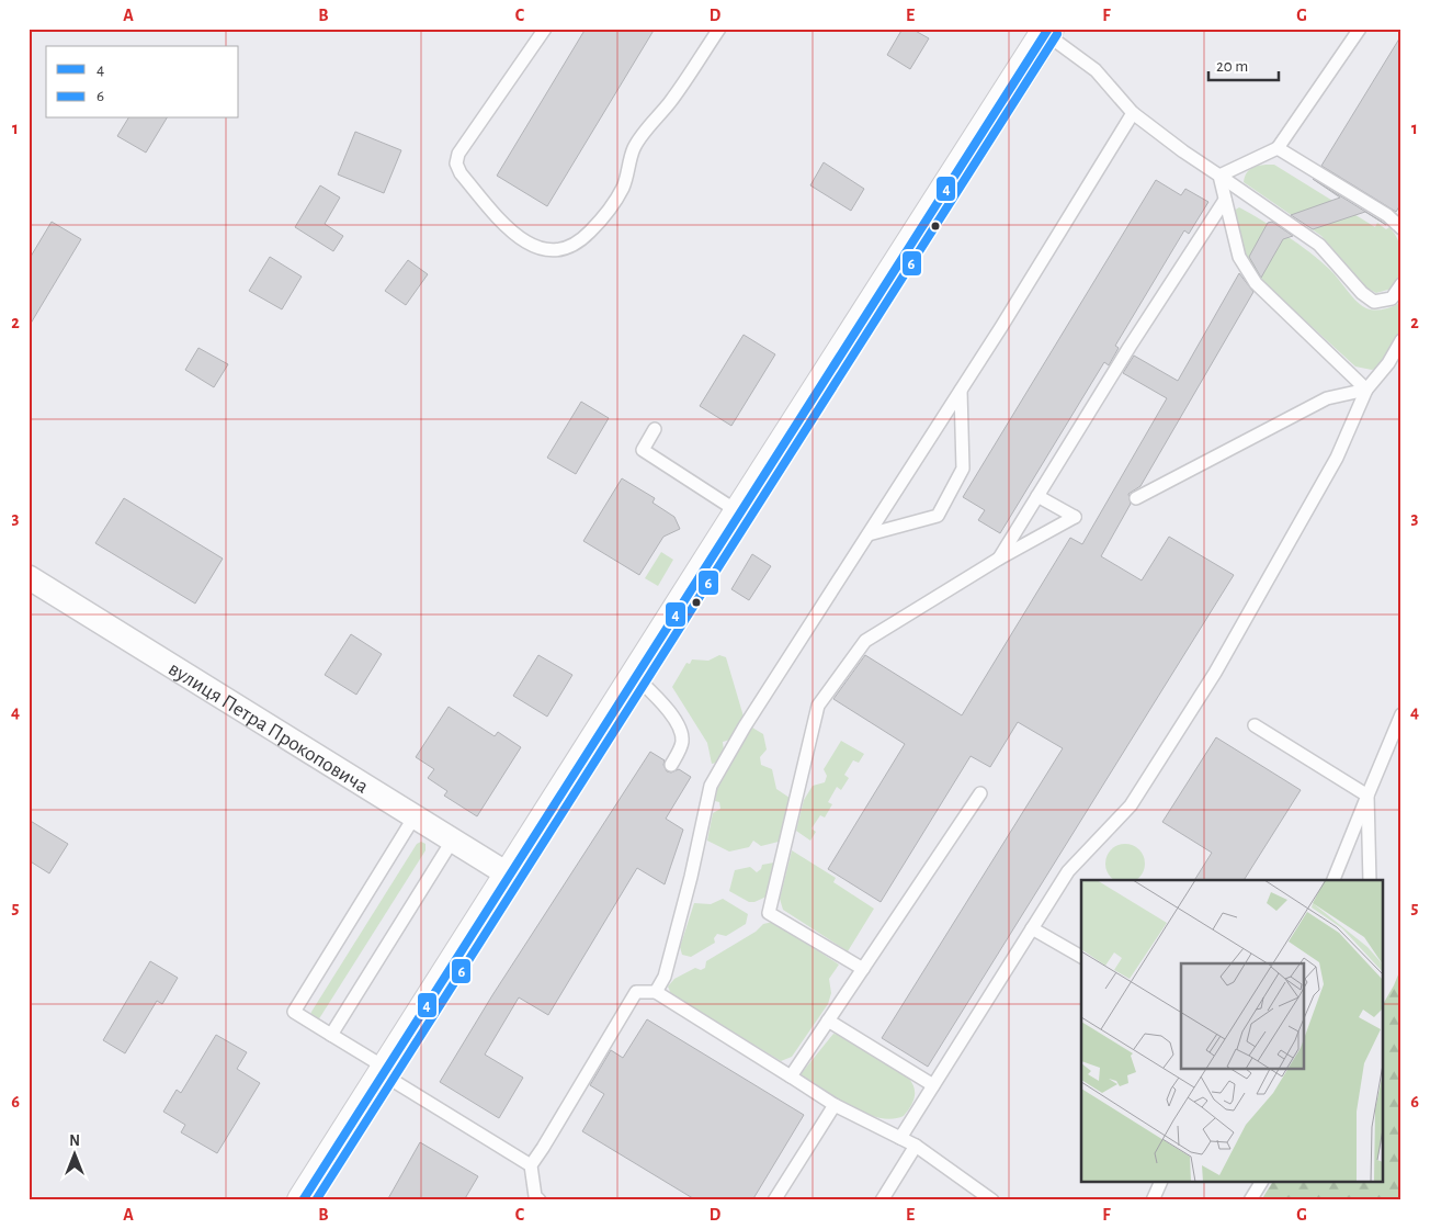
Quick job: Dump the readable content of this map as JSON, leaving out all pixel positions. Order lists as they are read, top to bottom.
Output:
{
  "streets": {
    "street": ["вулиця Петра Прокоповича"]
  },
  "lines": ["transit line 4", "transit line 6"],
  "legend": ["4", "6"],
  "scale_bar": "20 m",
  "north": "top",
  "grid": {
    "columns": [
      "A",
      "B",
      "C",
      "D",
      "E",
      "F",
      "G"
    ],
    "rows": [
      "1",
      "2",
      "3",
      "4",
      "5",
      "6"
    ]
  }
}
